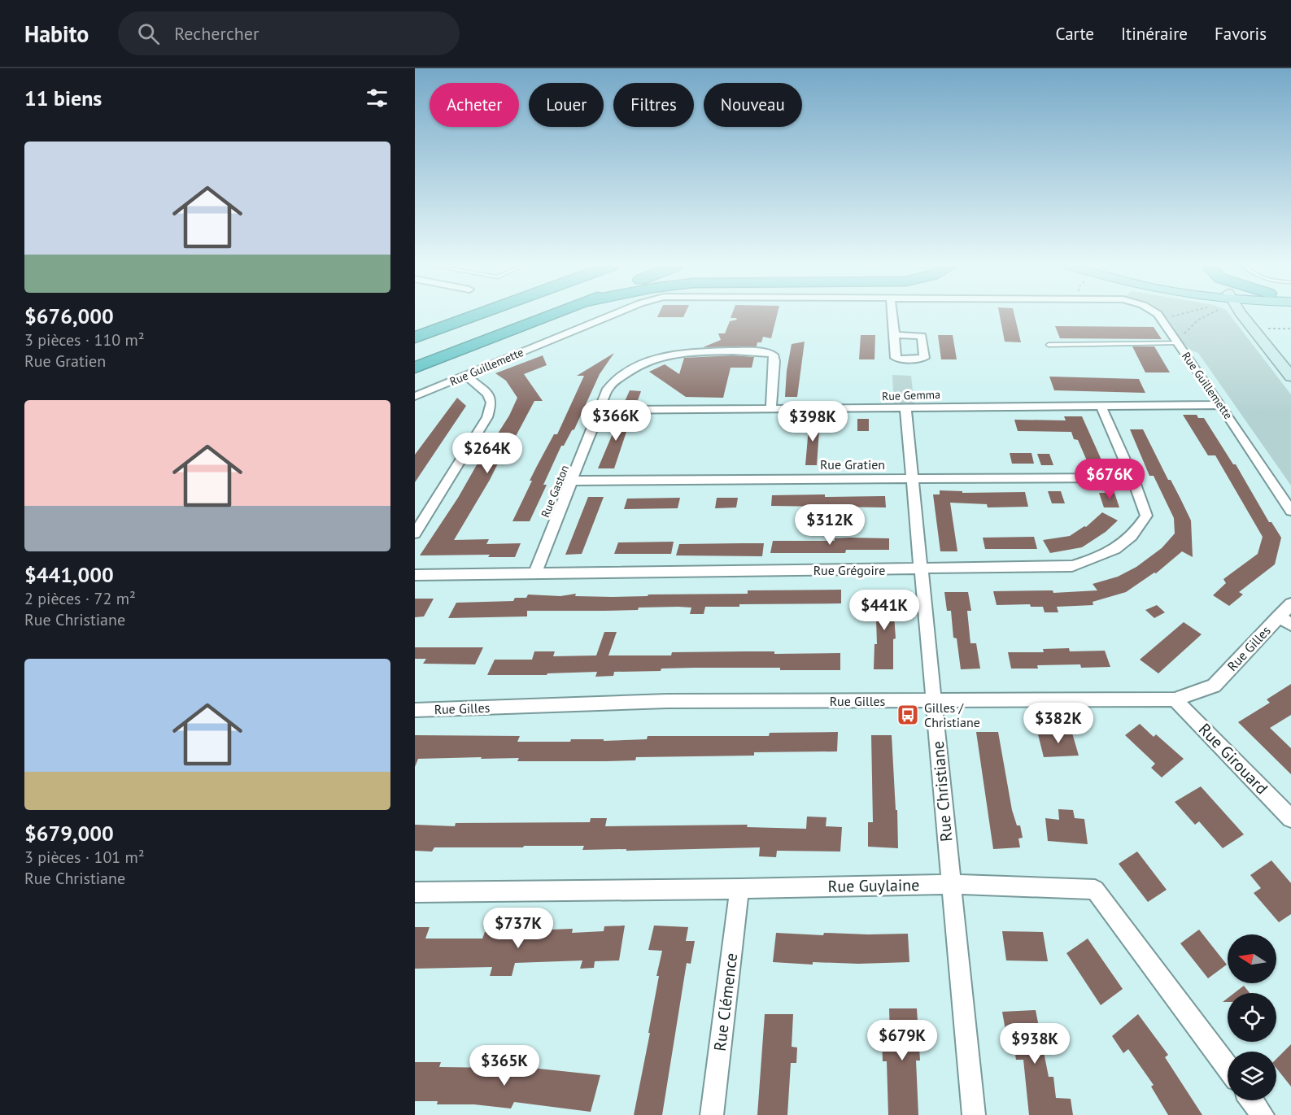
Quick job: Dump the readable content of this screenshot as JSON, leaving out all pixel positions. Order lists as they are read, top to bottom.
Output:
{
  "streets": {
    "street": [
      "Rue Guillemette",
      "Rue Gemma",
      "Rue Gratien",
      "Rue Gaston",
      "Rue Grégoire",
      "Rue Gilles",
      "Rue Girouard",
      "Rue Christiane",
      "Rue Guylaine",
      "Rue Clémence"
    ]
  },
  "crossings": [
    ["Rue Guillemette", "Rue Gemma"],
    ["Rue Gemma", "Rue Gaston"],
    ["Rue Gemma", "Rue Grégoire"],
    ["Rue Gemma", "Rue Christiane"],
    ["Rue Gratien", "Rue Gaston"],
    ["Rue Gratien", "Rue Grégoire"],
    ["Rue Gratien", "Rue Christiane"],
    ["Rue Gaston", "Rue Grégoire"],
    ["Rue Grégoire", "Rue Christiane"],
    ["Rue Gilles", "Rue Girouard"],
    ["Rue Gilles", "Rue Christiane"],
    ["Rue Christiane", "Rue Guylaine"],
    ["Rue Guylaine", "Rue Clémence"]
  ],
  "places": {
    "bus stop": ["Gilles / Christiane"]
  },
  "north": "left",
  "page": {
    "header": "Habito",
    "search": "Rechercher",
    "nav": ["Carte", "Itinéraire", "Favoris"],
    "heading": "11 biens",
    "chip": [
      "Acheter",
      "Louer",
      "Filtres",
      "Nouveau"
    ],
    "list": [
      {
        "name": "$676,000",
        "note": "3 pièces · 110 m² · Rue Gratien"
      },
      {
        "name": "$441,000",
        "note": "2 pièces · 72 m² · Rue Christiane"
      },
      {
        "name": "$679,000",
        "note": "3 pièces · 101 m² · Rue Christiane"
      }
    ],
    "price": [
      "$366K",
      "$398K",
      "$264K",
      "$676K",
      "$312K",
      "$441K",
      "$382K",
      "$737K",
      "$679K",
      "$938K",
      "$365K"
    ]
  }
}
